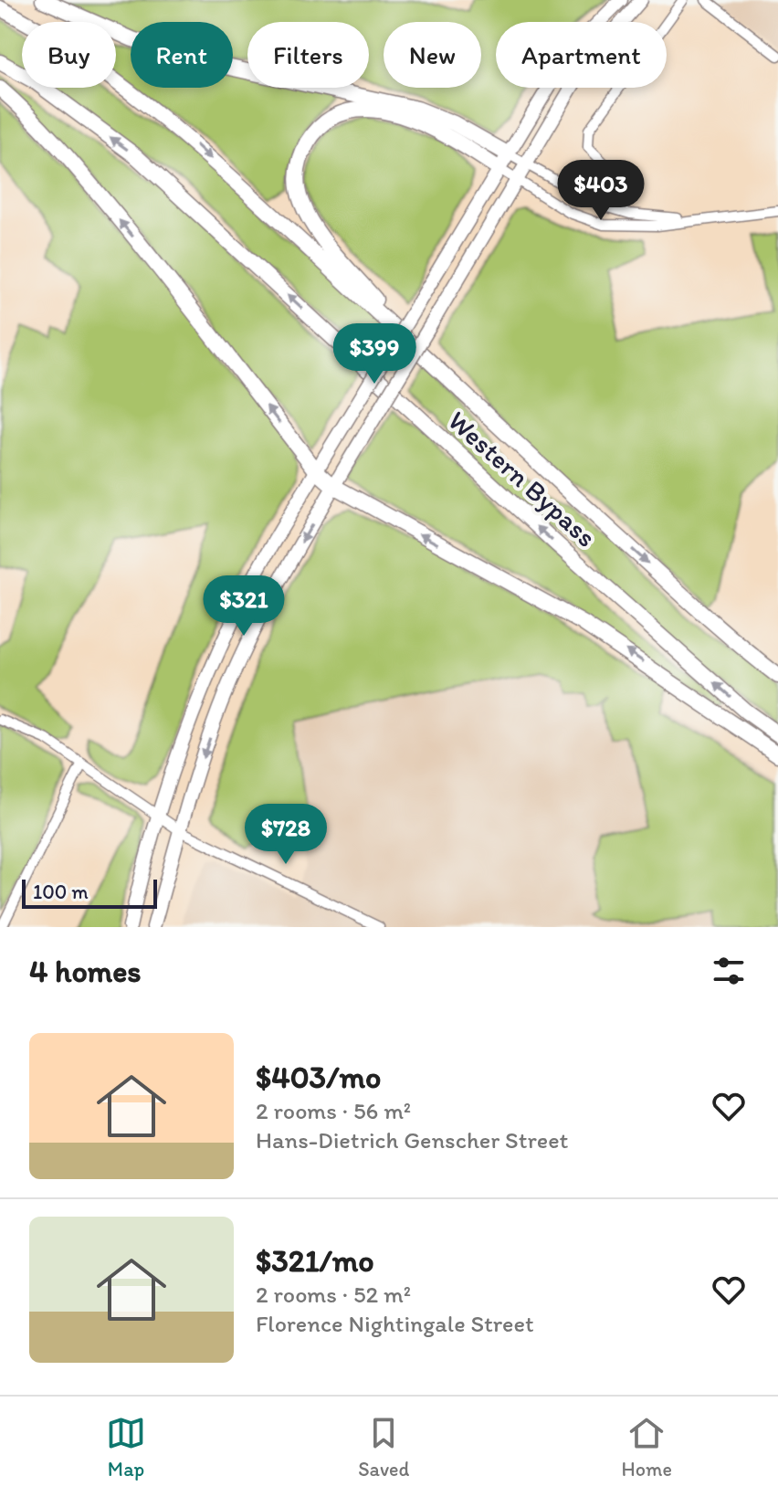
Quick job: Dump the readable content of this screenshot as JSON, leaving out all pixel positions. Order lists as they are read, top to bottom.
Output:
{
  "streets": {
    "highway": ["Western Bypass"]
  },
  "scale_bar": "100 m",
  "page": {
    "chip": [
      "Buy",
      "Rent",
      "Filters",
      "New",
      "Apartment"
    ],
    "price": [
      "$403",
      "$399",
      "$321",
      "$728"
    ],
    "scale": "100 m",
    "heading": "4 homes",
    "list": [
      {
        "name": "$403/mo",
        "note": "2 rooms · 56 m² · Hans-Dietrich Genscher Street"
      },
      {
        "name": "$321/mo",
        "note": "2 rooms · 52 m² · Florence Nightingale Street"
      }
    ],
    "tabs": ["Map", "Saved", "Home"]
  }
}
